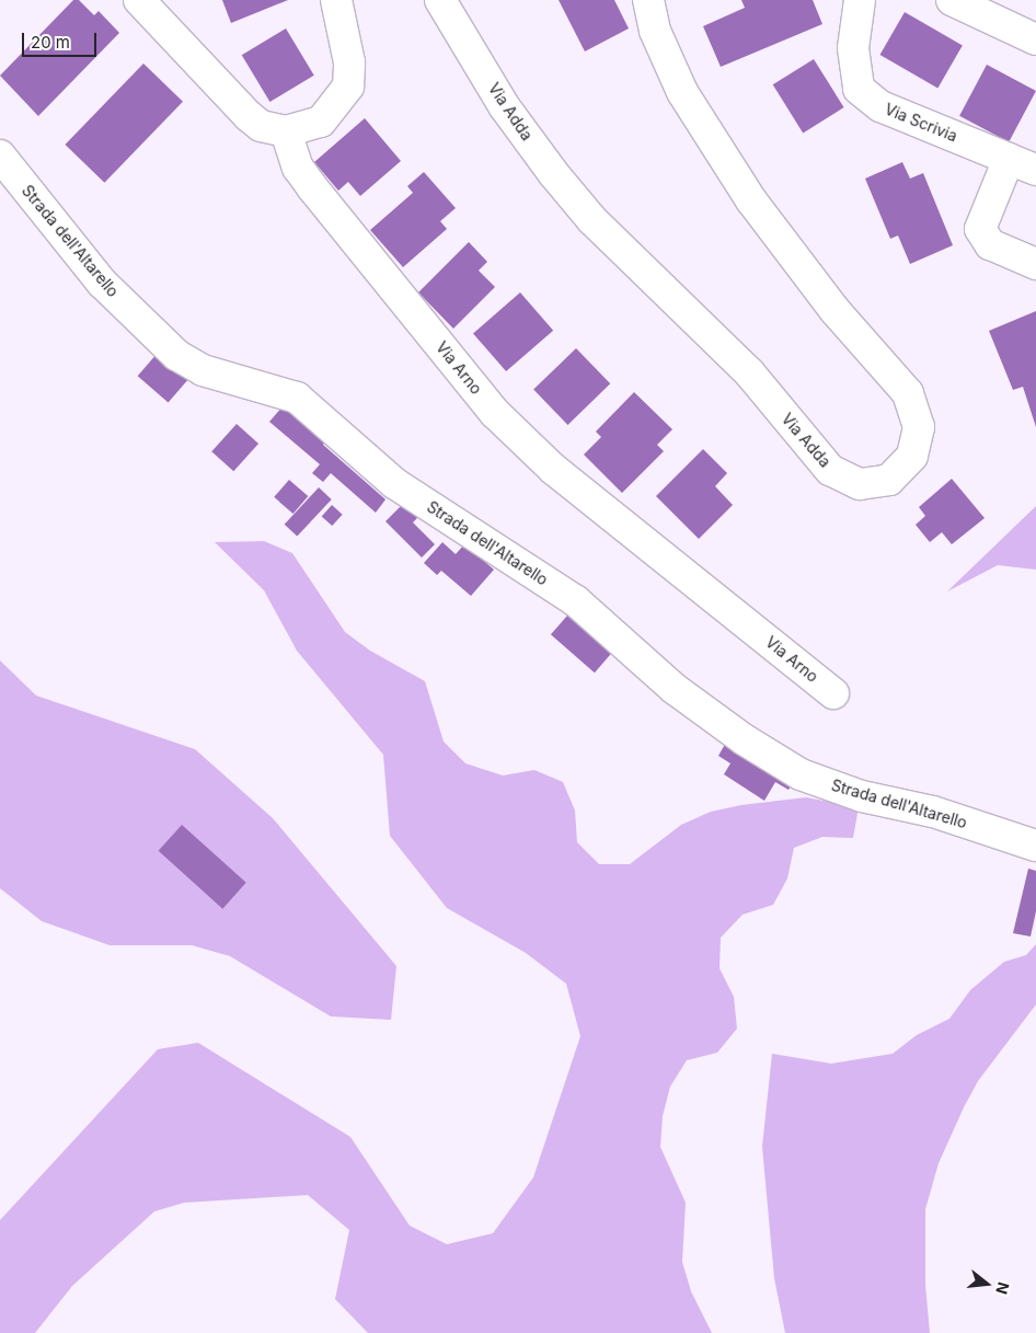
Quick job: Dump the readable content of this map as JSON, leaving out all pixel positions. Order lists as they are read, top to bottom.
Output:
{
  "streets": {
    "street": [
      "Via Adda",
      "Via Scrivia",
      "Strada dell'Altarello",
      "Via Arno"
    ]
  },
  "scale_bar": "20 m",
  "north": "right"
}
